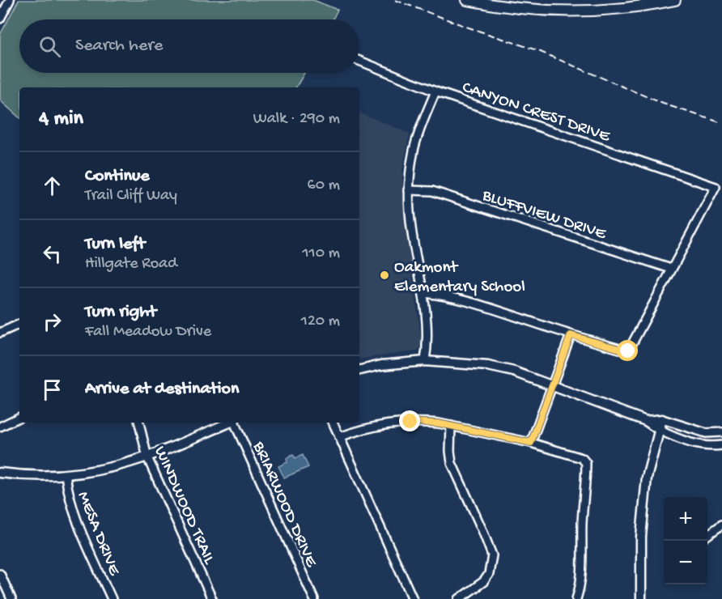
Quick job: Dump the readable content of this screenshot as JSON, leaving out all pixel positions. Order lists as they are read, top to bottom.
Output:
{
  "streets": {
    "street": [
      "CANYON CREST DRIVE",
      "BLUFFVIEW DRIVE",
      "BRIARWOOD DRIVE",
      "WINDWOOD TRAIL",
      "MESA DRIVE"
    ]
  },
  "crossings": [
    ["CANYON CREST DRIVE", "BLUFFVIEW DRIVE"]
  ],
  "places": ["Oakmont Elementary School"],
  "page": {
    "search": "Search here",
    "heading": ["4 min", "Walk · 290 m"],
    "list": [
      ["Continue", "Trail Cliff Way", "60 m"],
      ["Turn left", "Hillgate Road", "110 m"],
      ["Turn right", "Fall Meadow Drive", "120 m"],
      "Arrive at destination"
    ],
    "map_buttons": ["+", "−"]
  }
}
